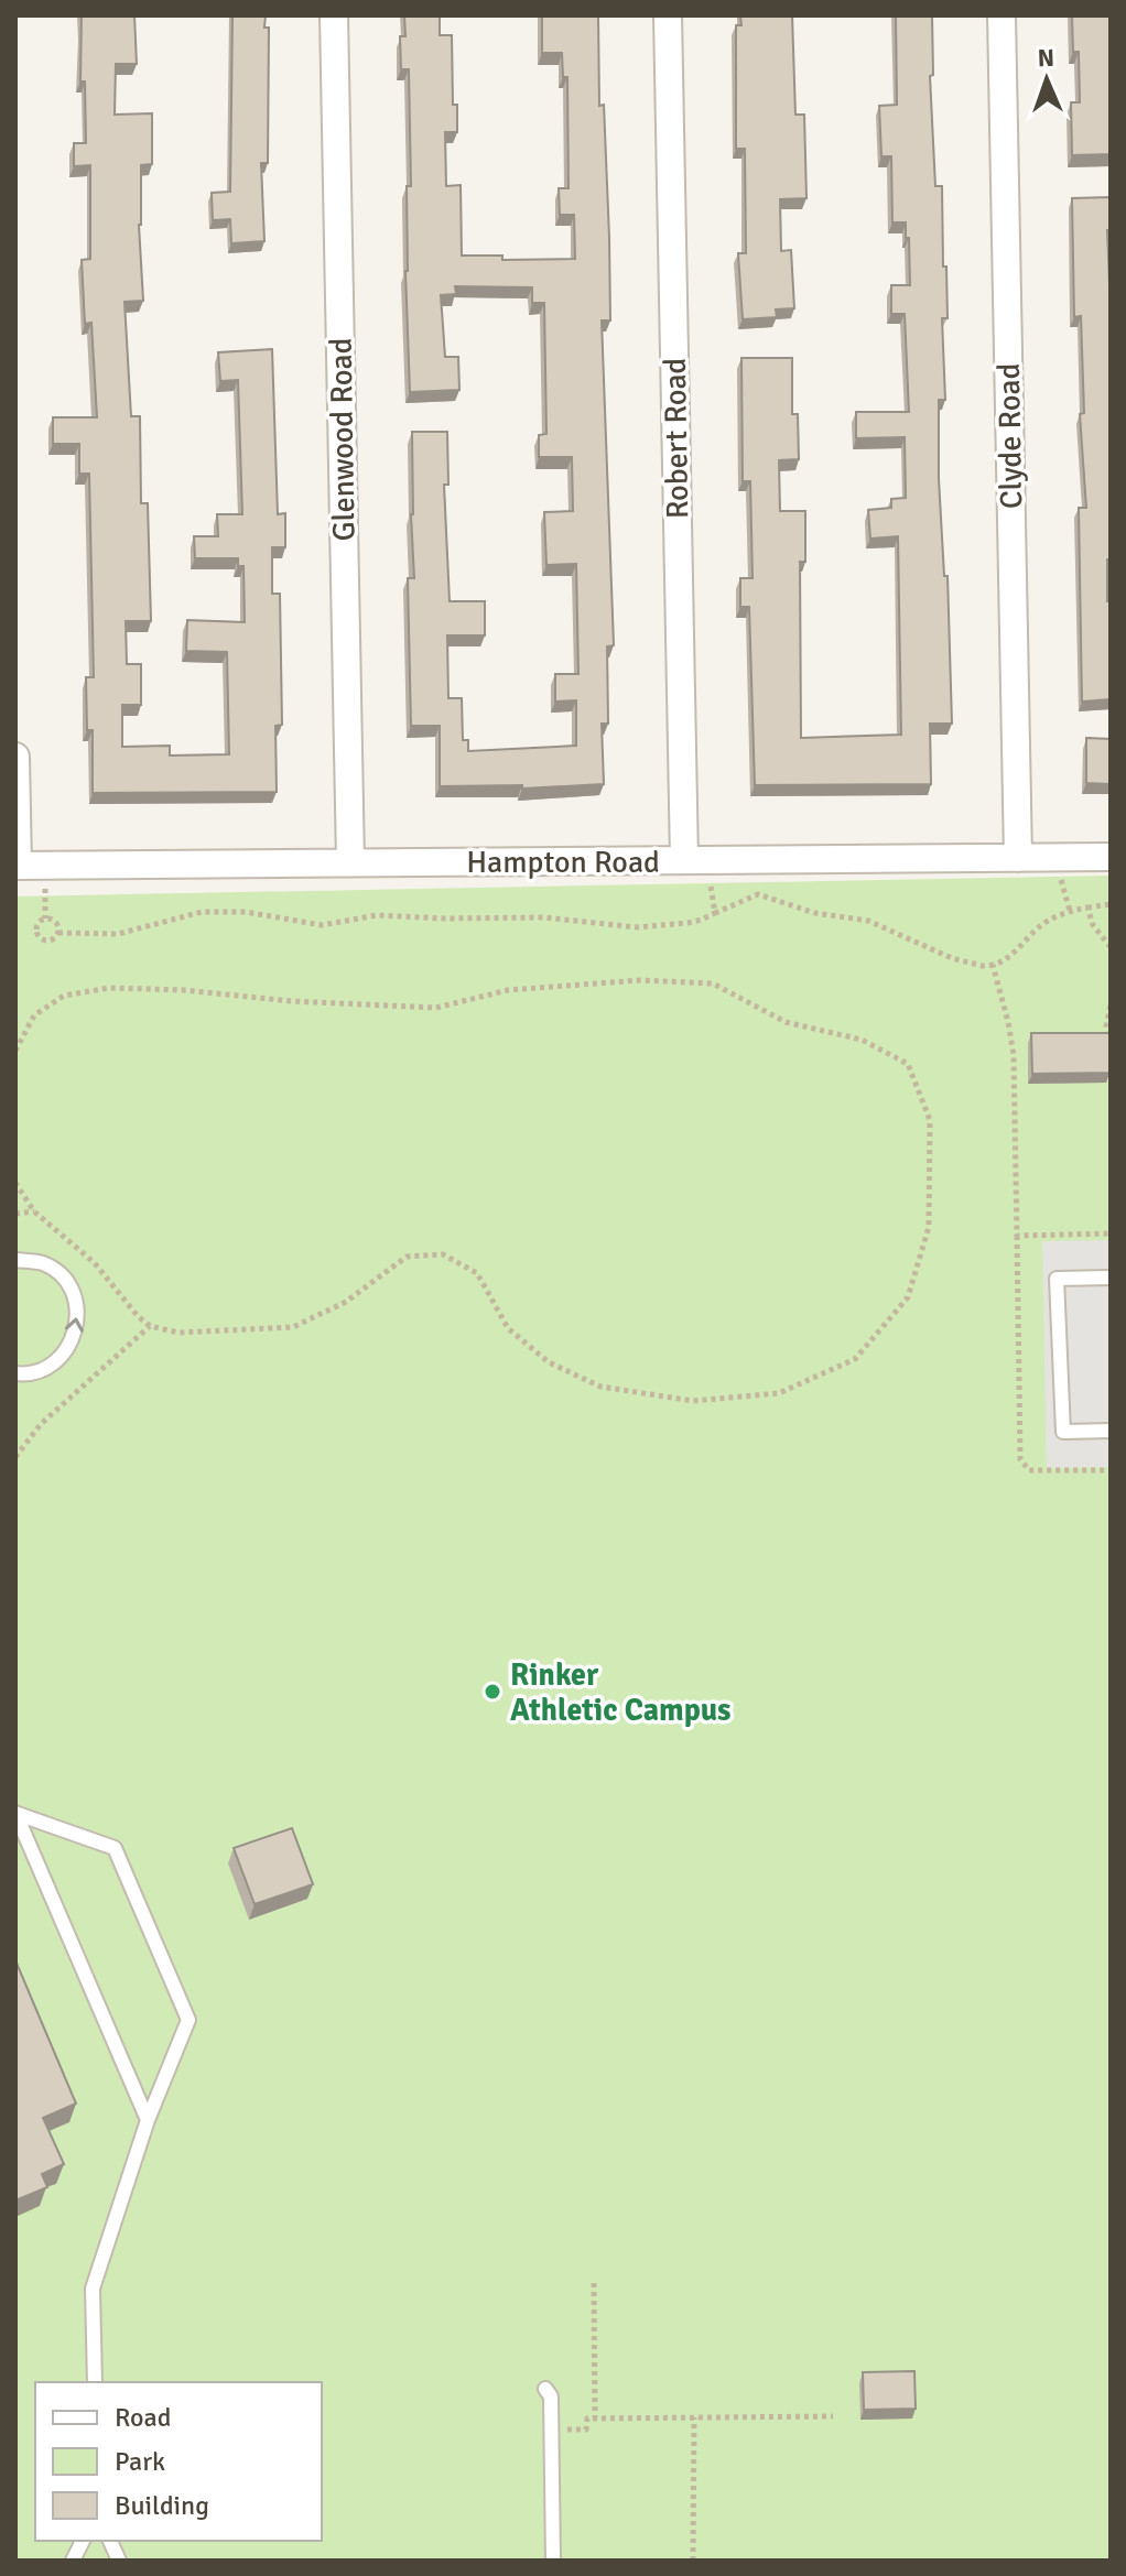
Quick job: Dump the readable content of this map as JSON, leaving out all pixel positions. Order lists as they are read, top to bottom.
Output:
{
  "streets": {
    "street": [
      "Clyde Road",
      "Robert Road",
      "Glenwood Road",
      "Hampton Road"
    ]
  },
  "crossings": [
    ["Clyde Road", "Hampton Road"],
    ["Robert Road", "Hampton Road"],
    ["Glenwood Road", "Hampton Road"]
  ],
  "places": ["Rinker Athletic Campus"],
  "legend": ["Road", "Park", "Building"],
  "north": "top"
}
